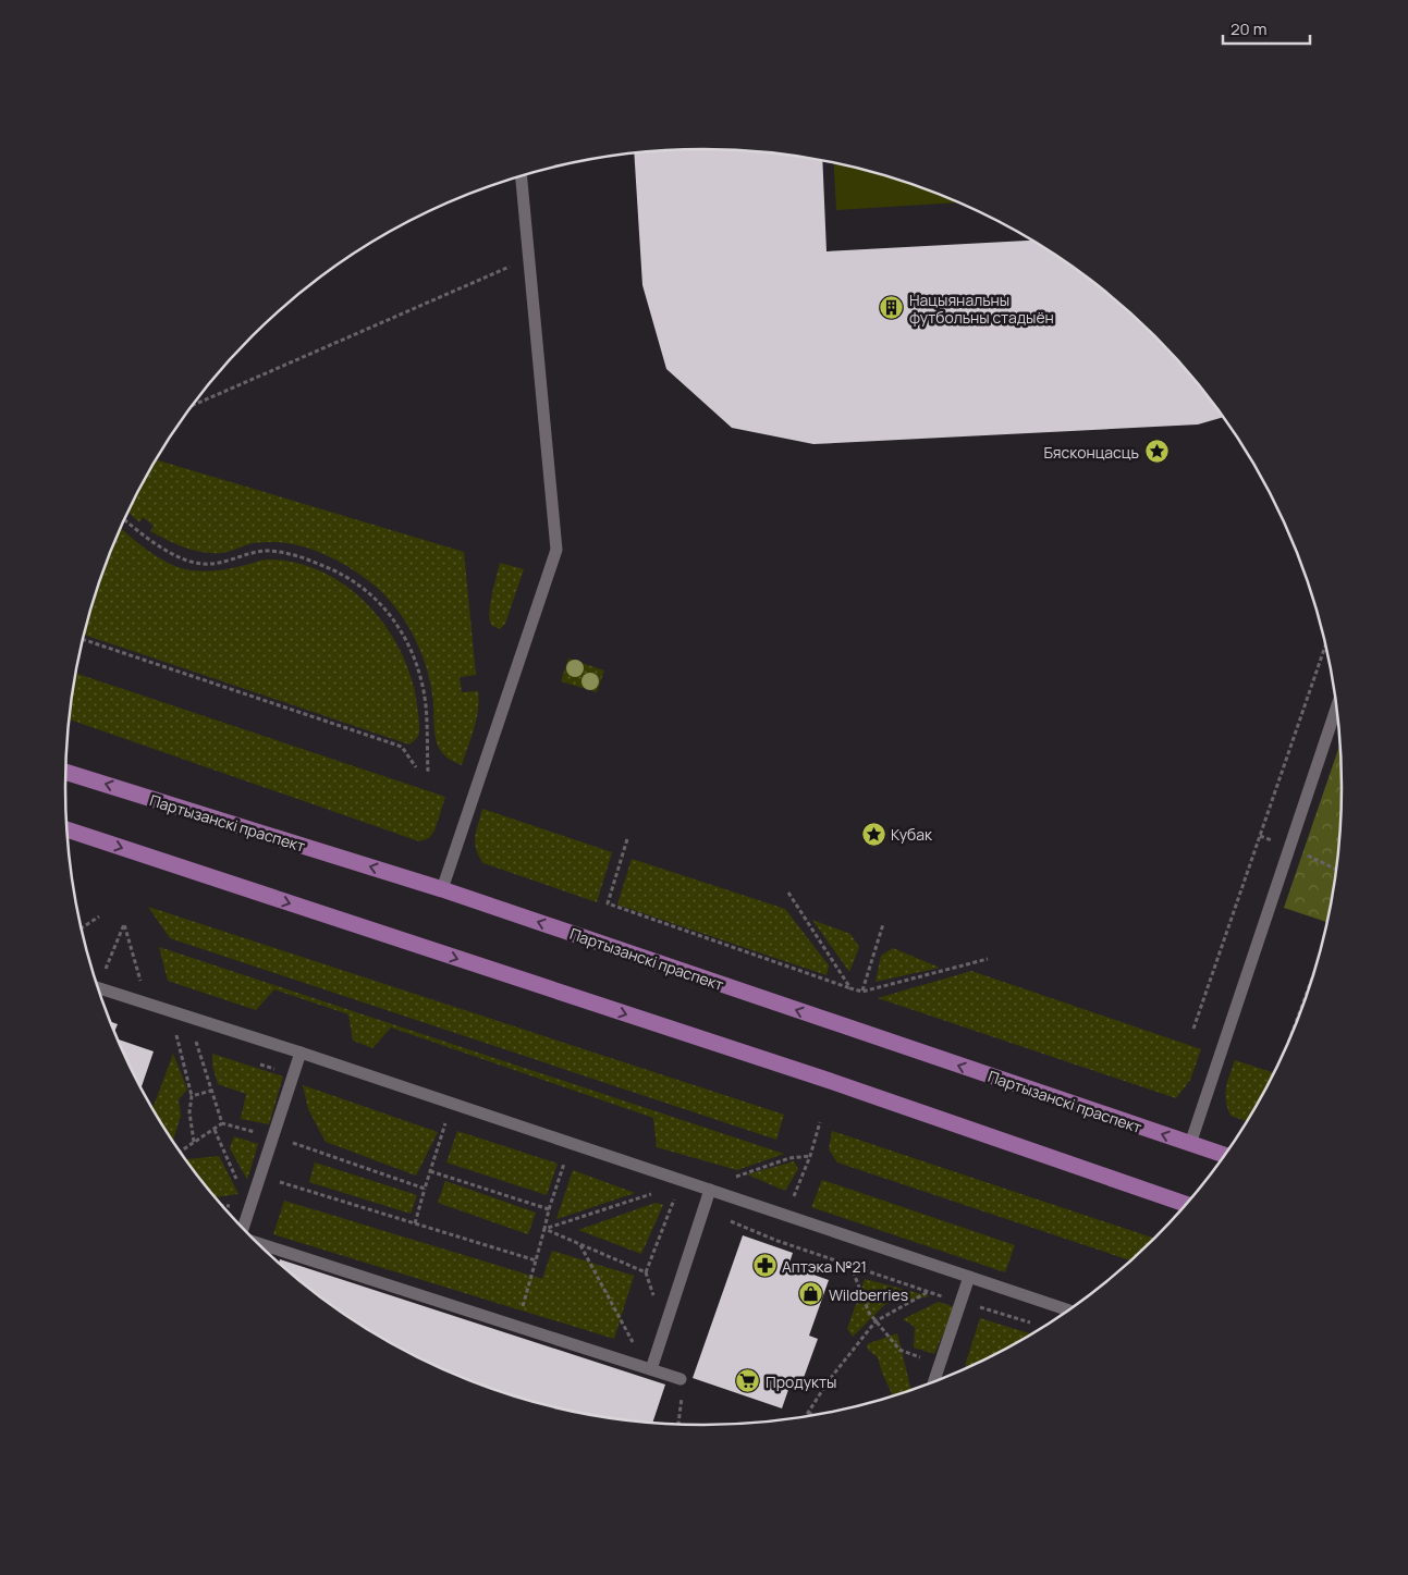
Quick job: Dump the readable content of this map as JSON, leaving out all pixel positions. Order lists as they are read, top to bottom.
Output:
{
  "streets": {
    "main road": ["Партызанскі праспект"]
  },
  "places": {
    "building": ["Нацыянальны футбольны стадыён"],
    "place": ["Бясконцасць", "Кубак"],
    "pharmacy": ["Аптэка №21"],
    "shop": ["Wildberries"],
    "supermarket": ["Продукты"]
  },
  "scale_bar": "20 m"
}
